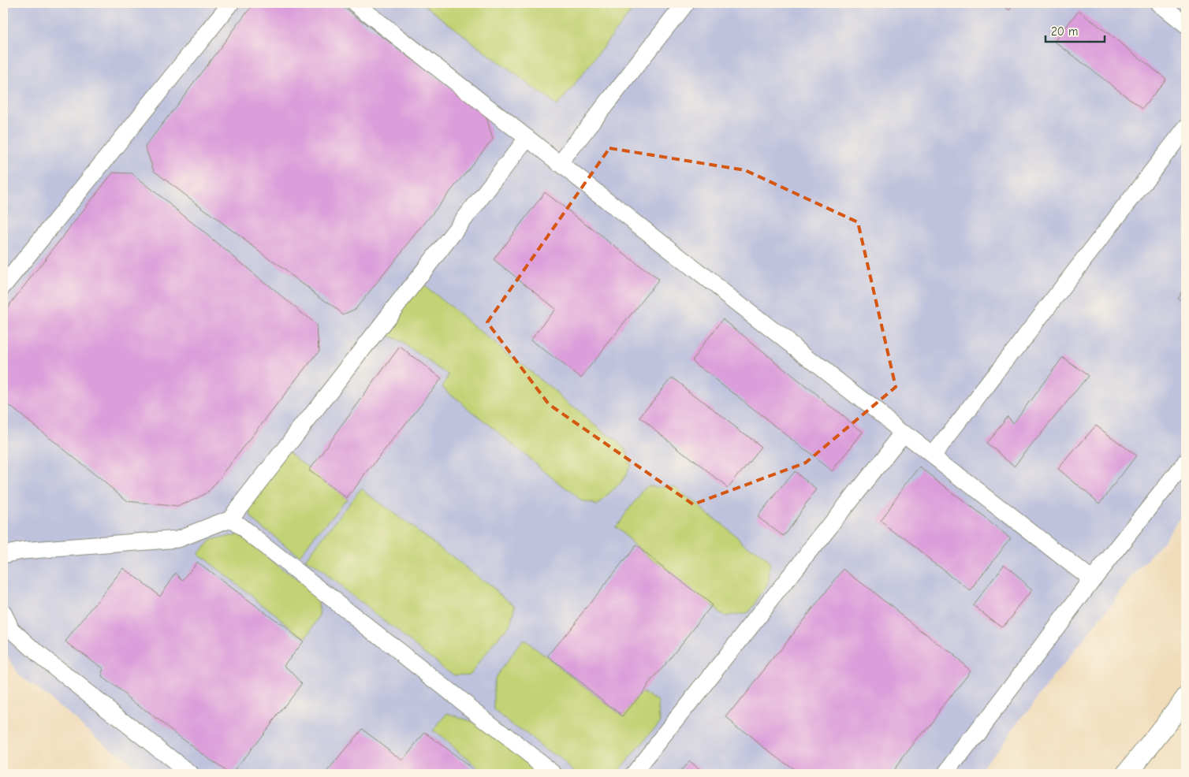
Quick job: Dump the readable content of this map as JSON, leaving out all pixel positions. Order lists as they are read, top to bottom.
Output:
{
  "scale_bar": "20 m"
}
